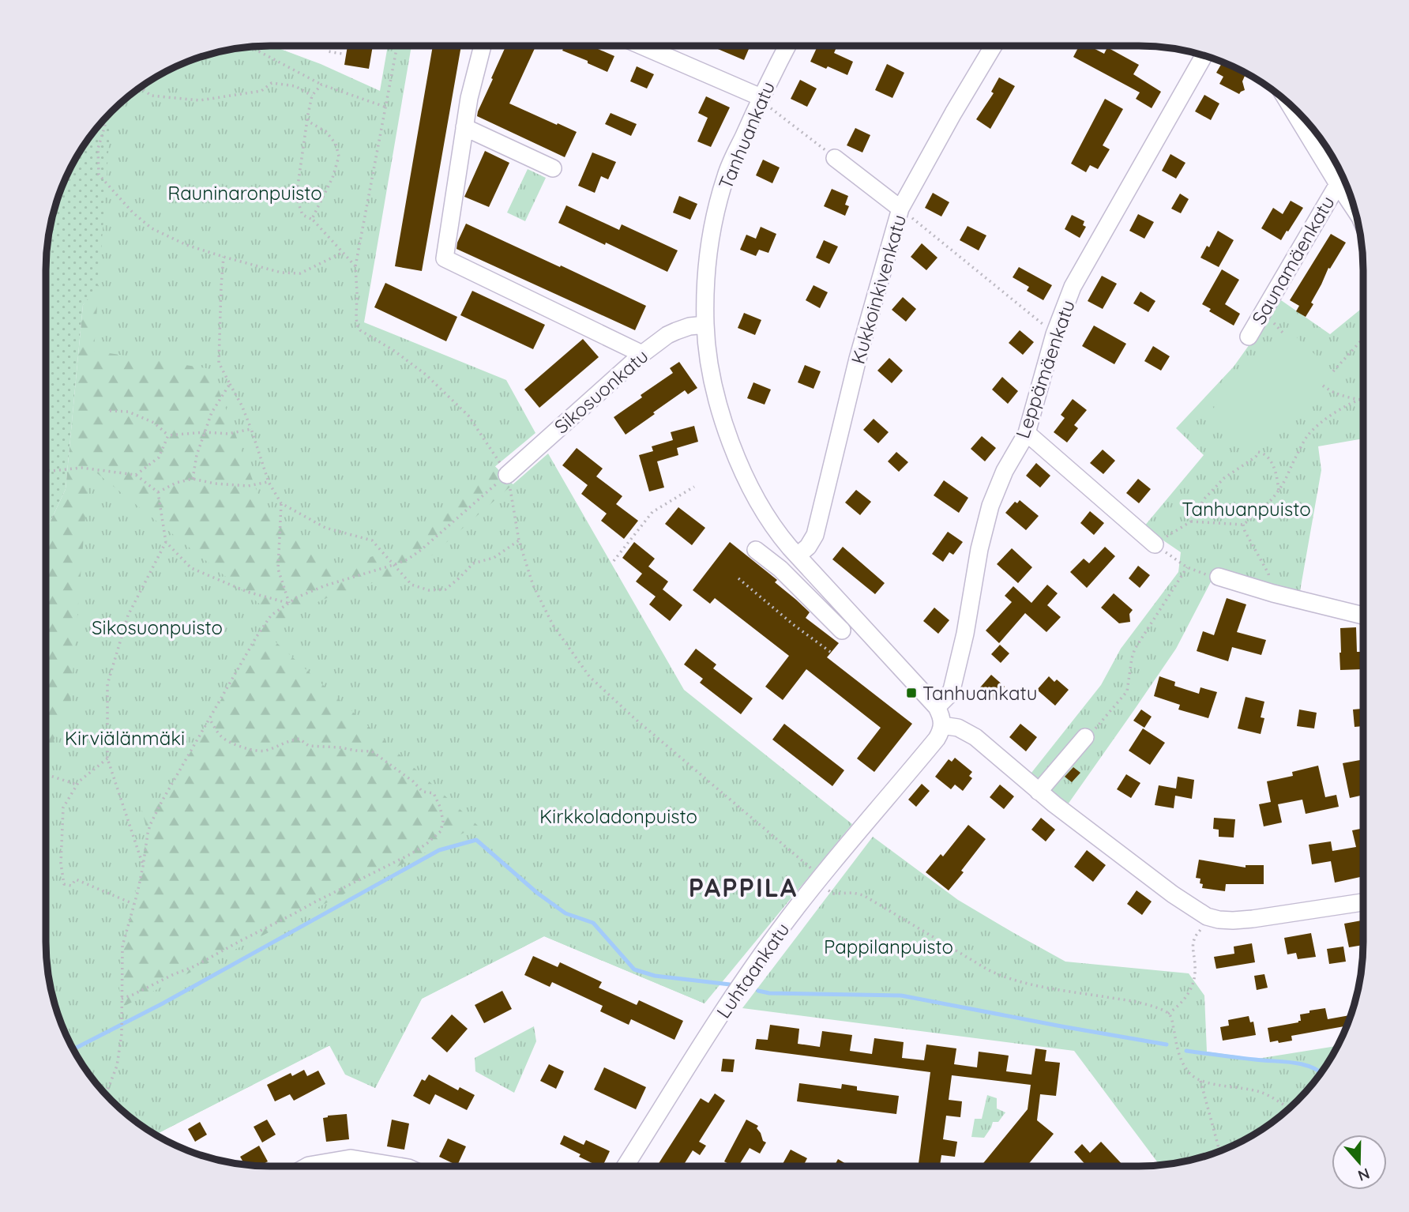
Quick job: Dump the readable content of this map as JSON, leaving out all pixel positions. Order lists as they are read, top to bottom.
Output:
{
  "streets": {
    "street": [
      "Tanhuankatu",
      "Saunamäenkatu",
      "Kukkoinkivenkatu",
      "Leppämäenkatu",
      "Sikosuonkatu",
      "Luhtaankatu"
    ]
  },
  "crossings": [
    ["Tanhuankatu", "Kukkoinkivenkatu"],
    ["Tanhuankatu", "Leppämäenkatu"],
    ["Tanhuankatu", "Sikosuonkatu"],
    ["Tanhuankatu", "Luhtaankatu"]
  ],
  "districts": ["PAPPILA"],
  "parks": [
    "Rauninaronpuisto",
    "Tanhuanpuisto",
    "Sikosuonpuisto",
    "Kirviälänmäki",
    "Kirkkoladonpuisto",
    "Pappilanpuisto"
  ],
  "places": {
    "transit": ["Tanhuankatu"]
  },
  "north": "bottom"
}
